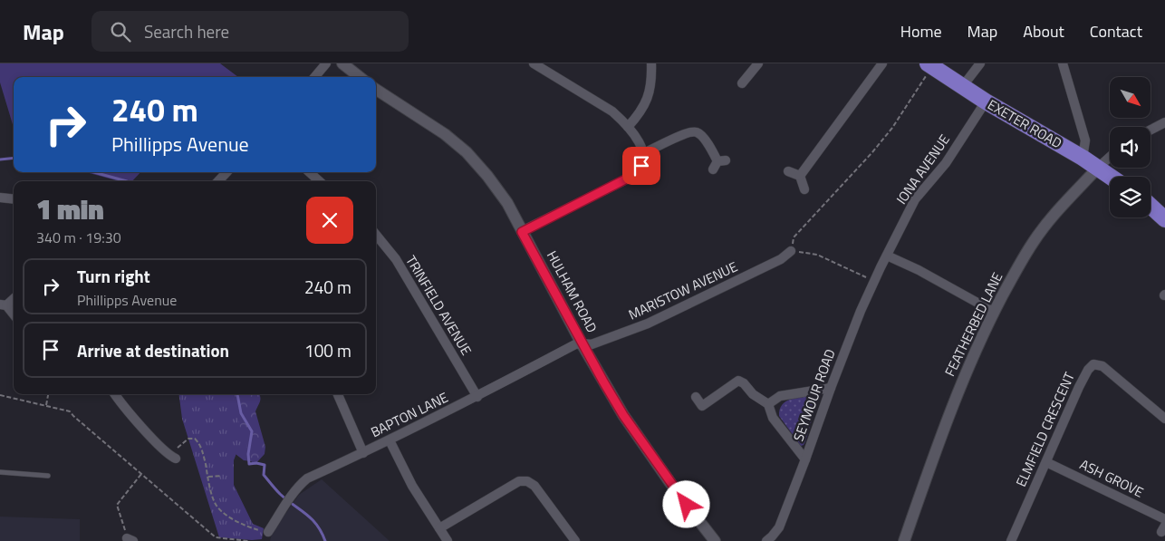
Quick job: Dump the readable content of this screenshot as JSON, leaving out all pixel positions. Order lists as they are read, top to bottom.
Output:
{
  "streets": {
    "highway": ["EXETER ROAD"],
    "street": [
      "IONA AVENUE",
      "MARISTOW AVENUE",
      "HULHAM ROAD",
      "TRINFIELD AVENUE",
      "FEATHERBED LANE",
      "SEYMOUR ROAD",
      "BAPTON LANE",
      "ELMFIELD CRESCENT",
      "ASH GROVE"
    ]
  },
  "crossings": [
    ["EXETER ROAD", "IONA AVENUE"],
    ["EXETER ROAD", "FEATHERBED LANE"],
    ["IONA AVENUE", "SEYMOUR ROAD"],
    ["MARISTOW AVENUE", "HULHAM ROAD"],
    ["MARISTOW AVENUE", "BAPTON LANE"],
    ["HULHAM ROAD", "BAPTON LANE"],
    ["TRINFIELD AVENUE", "BAPTON LANE"],
    ["ELMFIELD CRESCENT", "ASH GROVE"]
  ],
  "north": "bottom right",
  "page": {
    "header": "Map",
    "search": "Search here",
    "nav": [
      "Home",
      "Map",
      "About",
      "Contact"
    ],
    "turn": ["240 m", "Phillipps Avenue"],
    "heading": ["1 min", "340 m · 19:30"],
    "list": [
      {
        "name": "Turn right",
        "note": "Phillipps Avenue",
        "value": "240 m"
      },
      {
        "name": "Arrive at destination",
        "value": "100 m"
      }
    ]
  }
}
